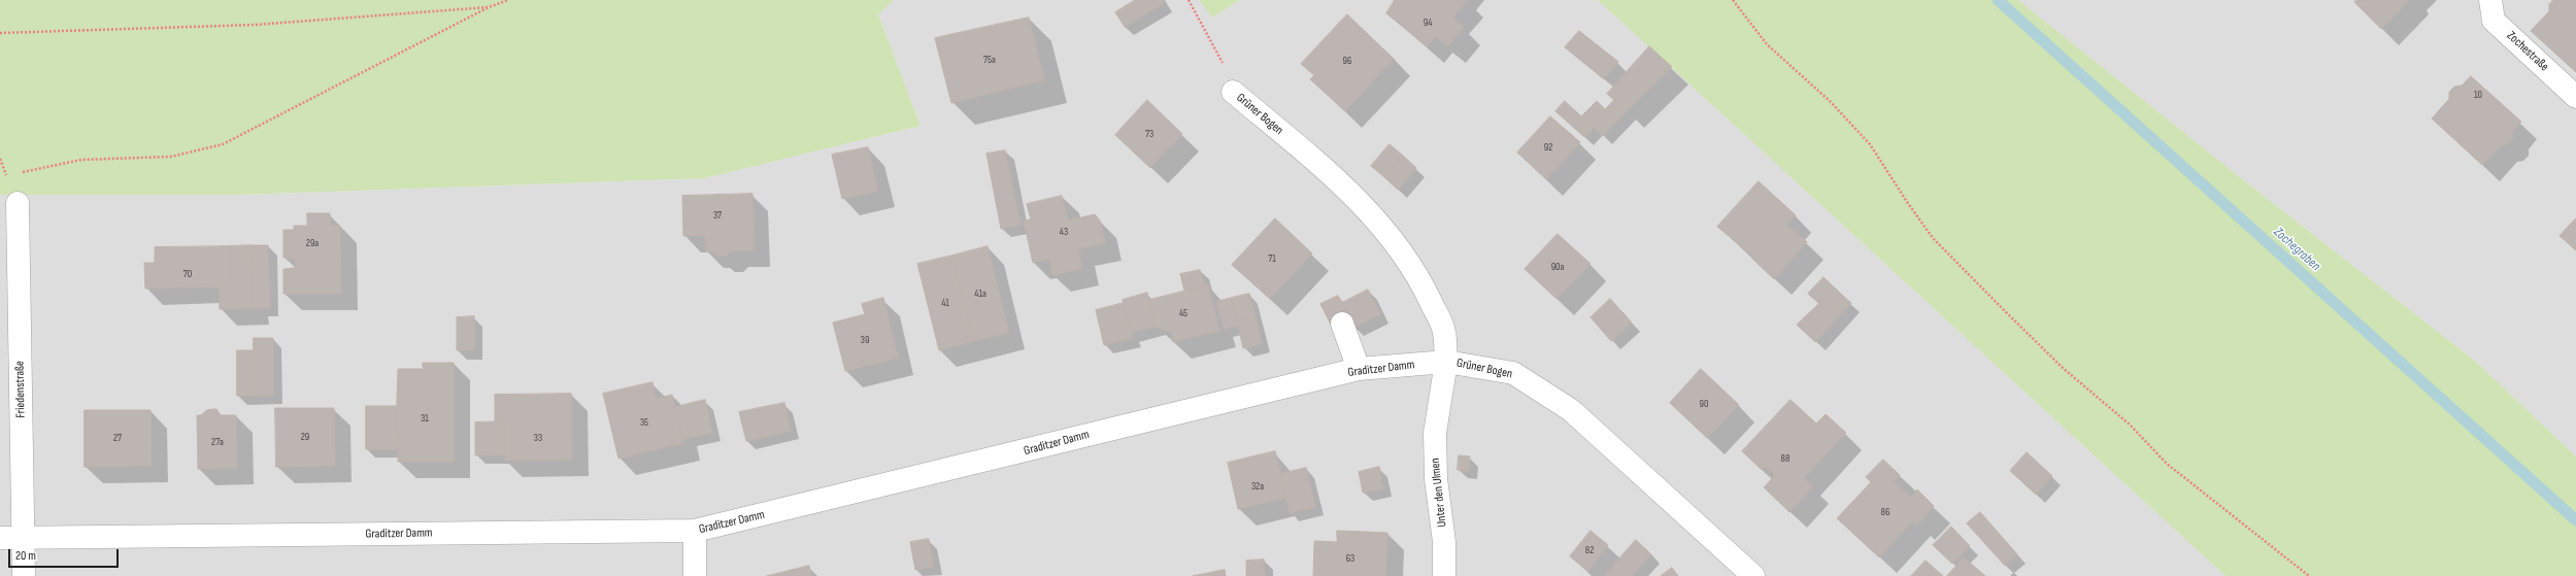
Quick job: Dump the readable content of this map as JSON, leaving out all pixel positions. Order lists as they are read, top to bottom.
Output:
{
  "streets": {
    "street": [
      "Zochestraße",
      "Grüner Bogen",
      "Graditzer Damm",
      "Friedenstraße",
      "Unter den Ulmen"
    ]
  },
  "crossings": [
    ["Grüner Bogen", "Graditzer Damm"],
    ["Grüner Bogen", "Unter den Ulmen"],
    ["Graditzer Damm", "Friedenstraße"],
    ["Graditzer Damm", "Unter den Ulmen"]
  ],
  "water": ["Zochegraben"],
  "house_numbers": [
    "94",
    "75a",
    "96",
    "10",
    "73",
    "92",
    "37",
    "43",
    "29a",
    "71",
    "90a",
    "70",
    "41a",
    "41",
    "45",
    "39",
    "90",
    "31",
    "35",
    "29",
    "27",
    "33",
    "27a",
    "88",
    "32a",
    "86",
    "82",
    "63"
  ],
  "scale_bar": "20 m"
}
